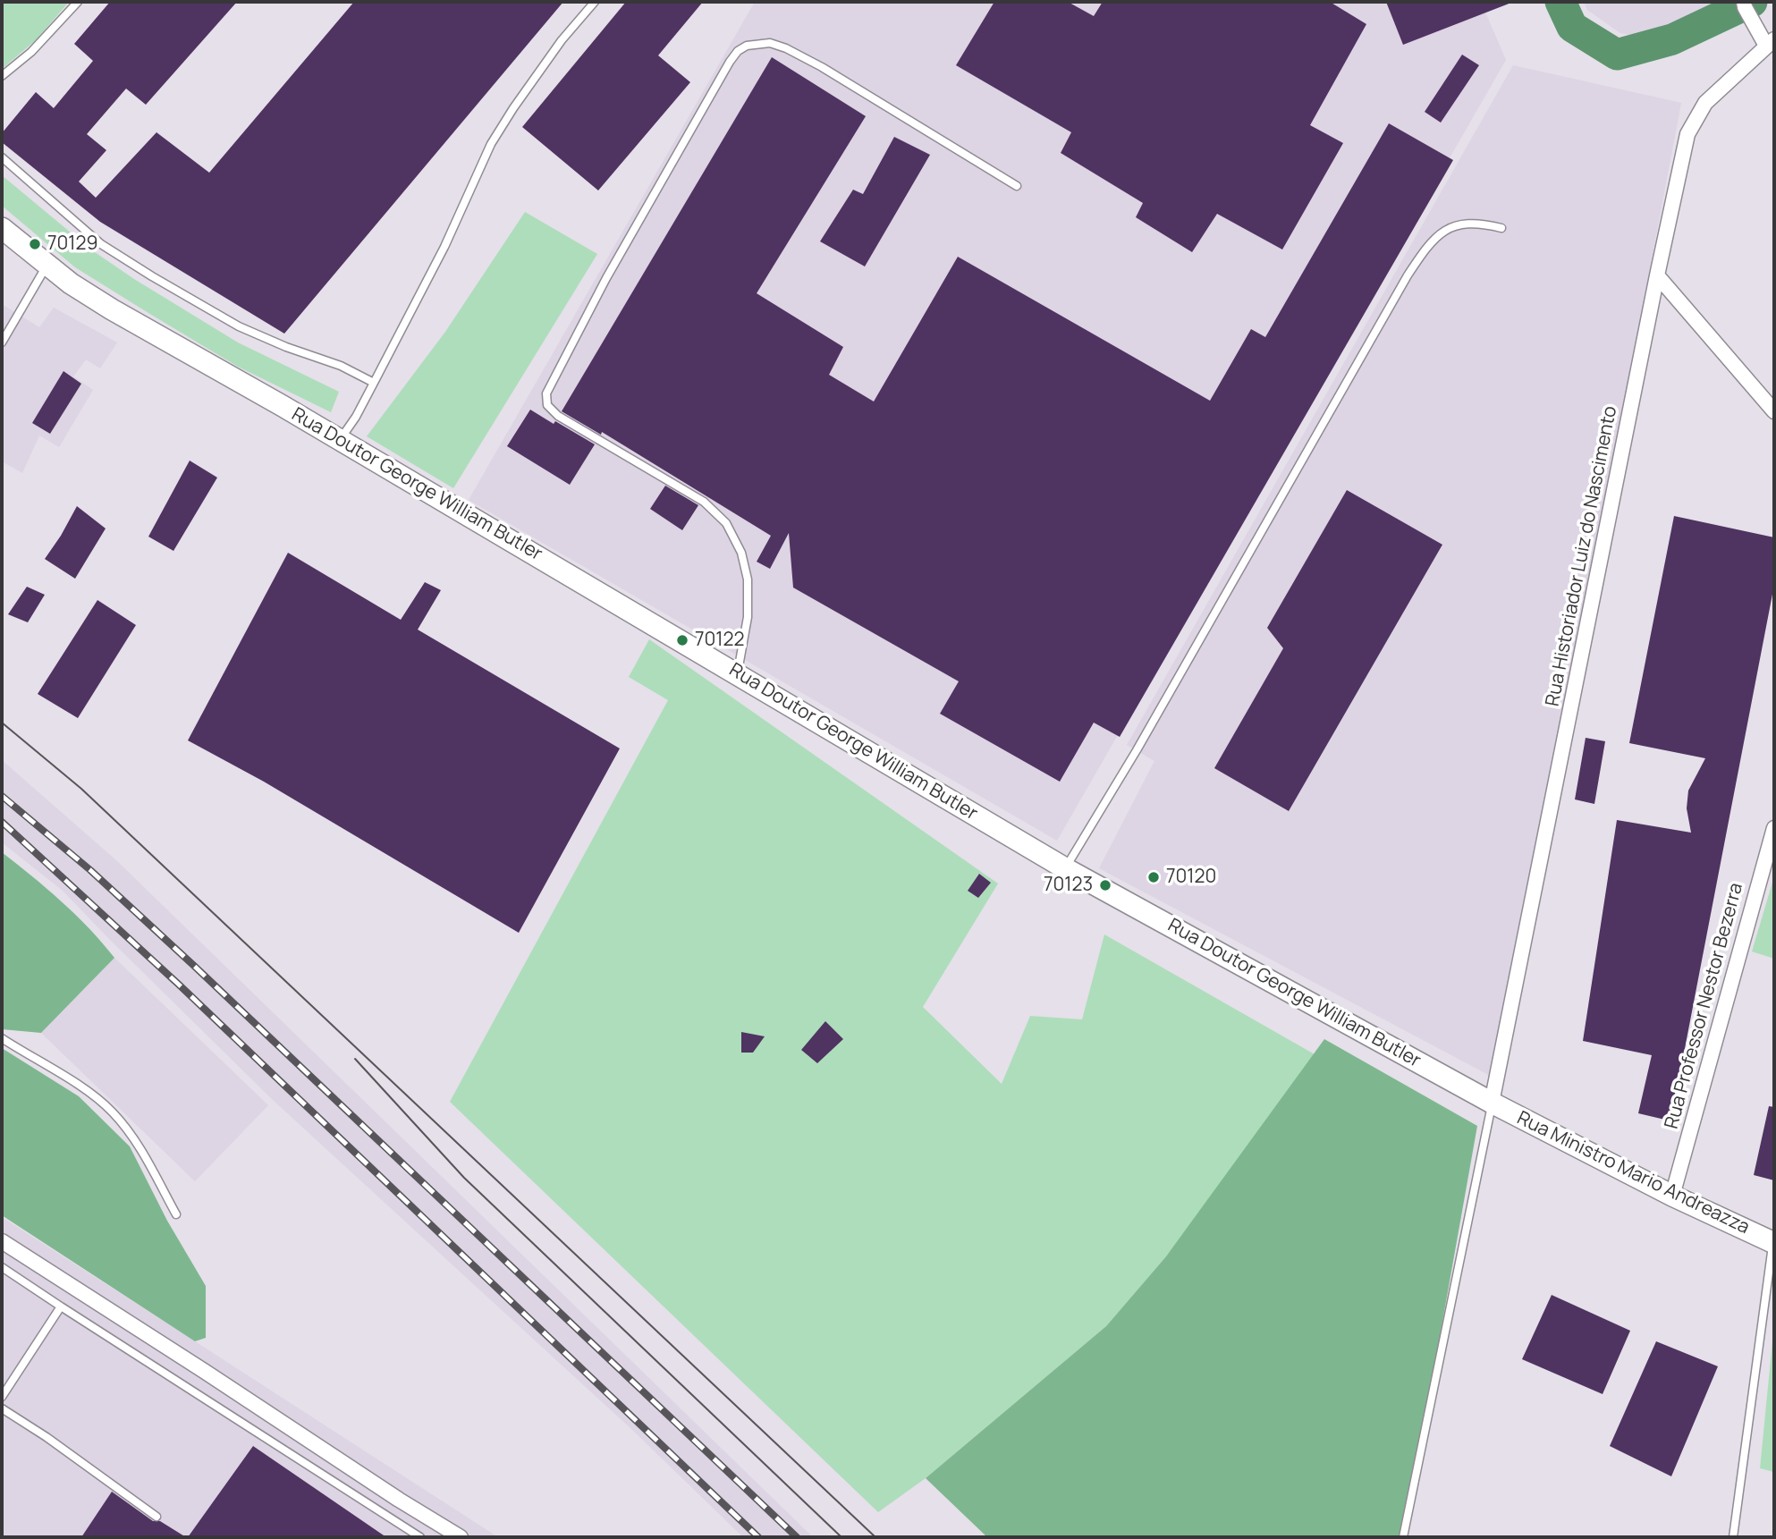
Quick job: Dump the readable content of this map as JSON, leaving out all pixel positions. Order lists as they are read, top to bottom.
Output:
{
  "streets": {
    "street": [
      "Rua Doutor George William Butler",
      "Rua Historiador Luiz do Nascimento",
      "Rua Professor Nestor Bezerra",
      "Rua Ministro Mario Andreazza"
    ]
  },
  "crossings": [
    ["Rua Doutor George William Butler", "Rua Historiador Luiz do Nascimento"],
    ["Rua Doutor George William Butler", "Rua Ministro Mario Andreazza"],
    ["Rua Historiador Luiz do Nascimento", "Rua Ministro Mario Andreazza"],
    ["Rua Professor Nestor Bezerra", "Rua Ministro Mario Andreazza"]
  ],
  "places": [
    "70129",
    "70122",
    "70120",
    "70123"
  ]
}
